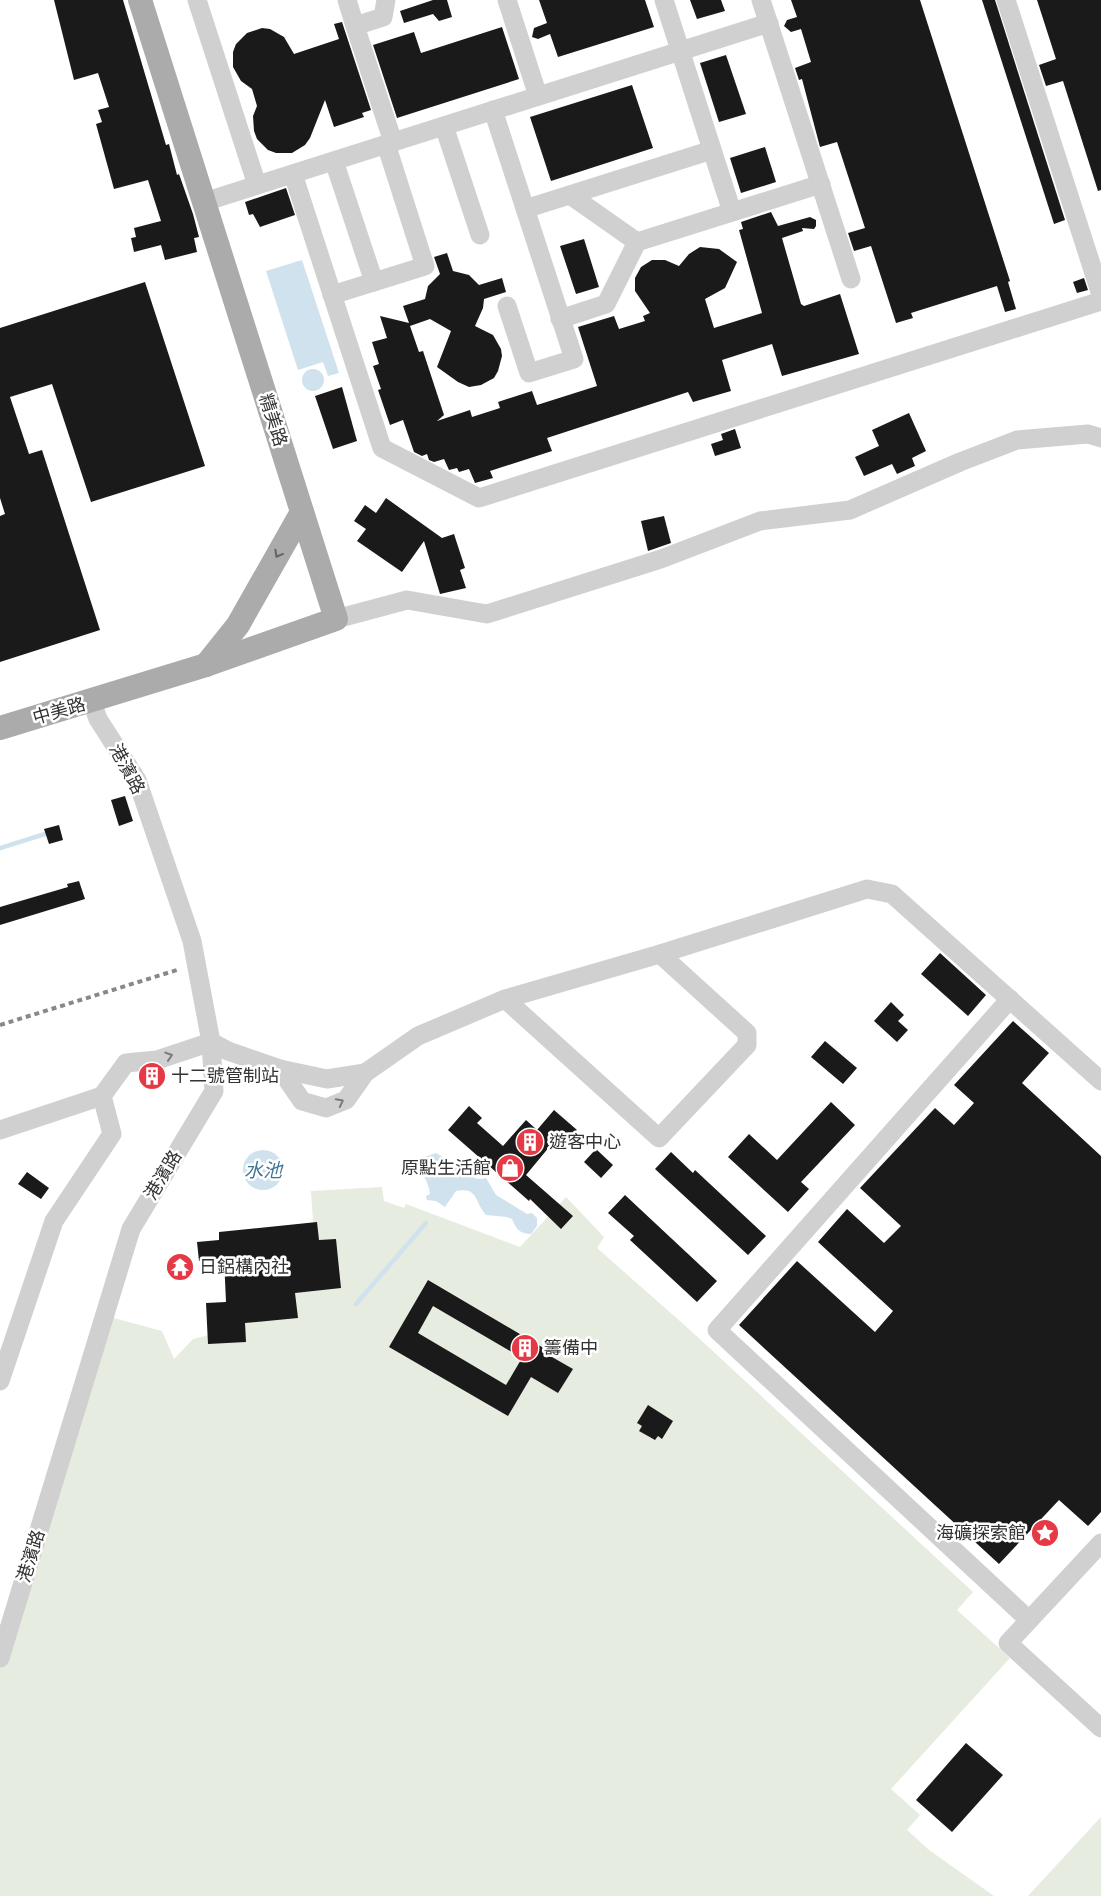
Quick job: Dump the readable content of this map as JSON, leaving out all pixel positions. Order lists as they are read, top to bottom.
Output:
{
  "streets": {
    "main road": ["精美路", "中美路"],
    "street": ["港濱路"]
  },
  "crossings": [
    ["中美路", "港濱路"]
  ],
  "water": ["水池"],
  "places": {
    "building": ["十二號管制站", "遊客中心", "籌備中"],
    "shop": ["原點生活館"],
    "temple": ["日鋁構內社"],
    "place": ["海礦探索館"]
  }
}
